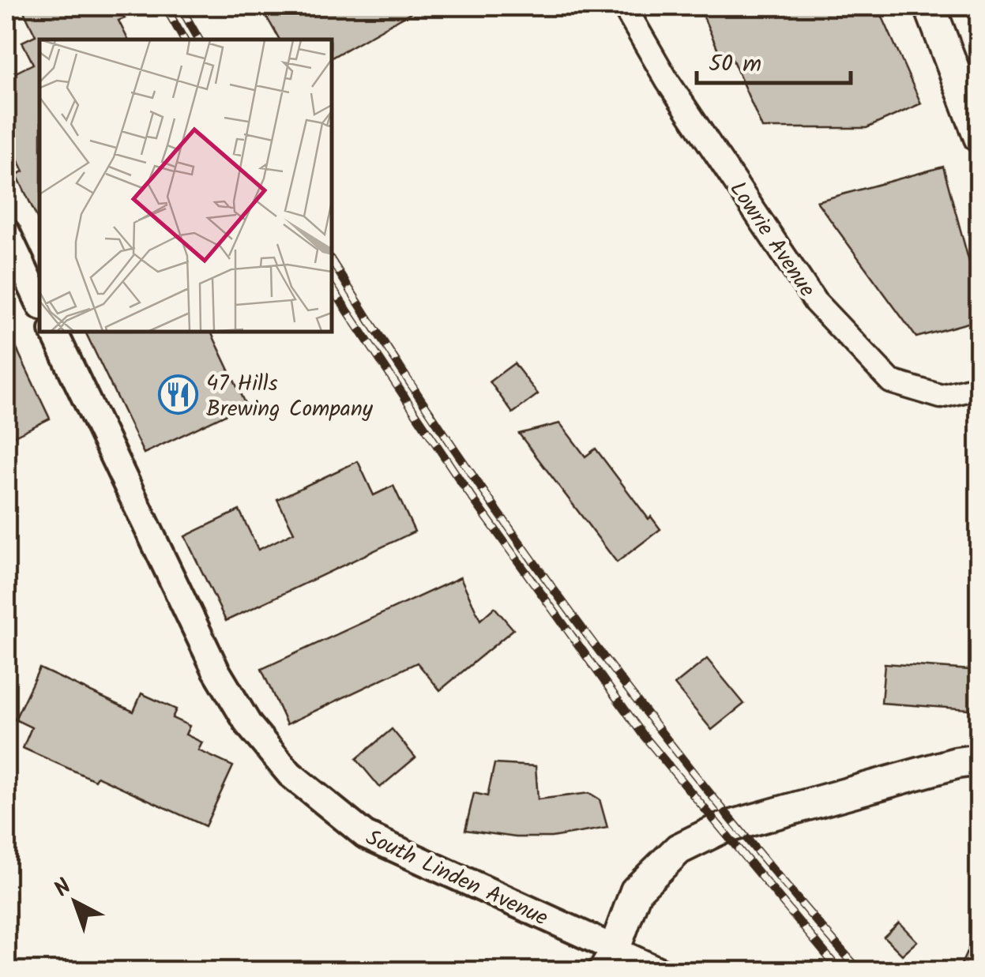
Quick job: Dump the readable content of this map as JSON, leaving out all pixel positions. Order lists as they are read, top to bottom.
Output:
{
  "streets": {
    "street": ["Lowrie Avenue", "South Linden Avenue"]
  },
  "places": {
    "restaurant": ["47 Hills Brewing Company"]
  },
  "scale_bar": "50 m",
  "north": "top left"
}
